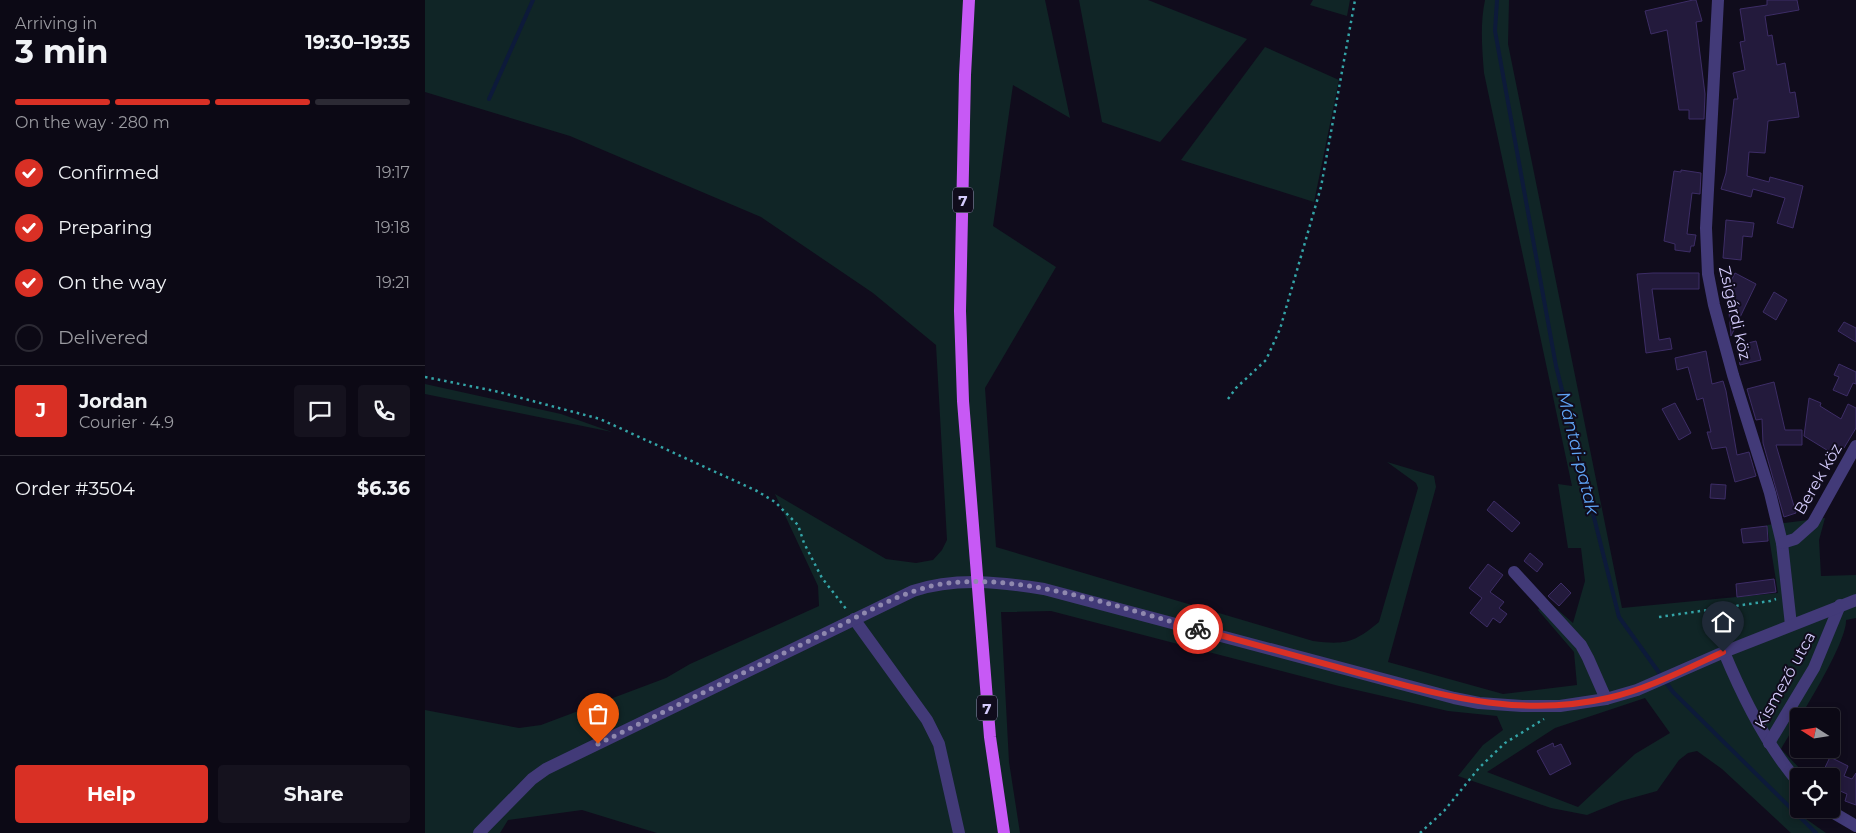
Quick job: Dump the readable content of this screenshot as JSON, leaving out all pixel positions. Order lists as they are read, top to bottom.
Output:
{
  "streets": {
    "main road": ["7"],
    "street": ["Zsigárdi köz", "Berek köz", "Kismező utca"]
  },
  "crossings": [
    ["7", "Kismező utca"],
    ["Zsigárdi köz", "Berek köz"],
    ["Zsigárdi köz", "Kismező utca"]
  ],
  "water": ["Mántai-patak"],
  "north": "left",
  "page": {
    "heading": ["3 min", "Arriving in", "19:30–19:35"],
    "panel": [
      "Jordan",
      "Courier · 4.9",
      "Order #3504",
      "$6.36"
    ],
    "bar": "On the way · 280 m",
    "list": [
      ["Confirmed", "19:17"],
      ["Preparing", "19:18"],
      ["On the way", "19:21"],
      "Delivered"
    ],
    "round": "J",
    "buttons": ["Help", "Share"]
  }
}
